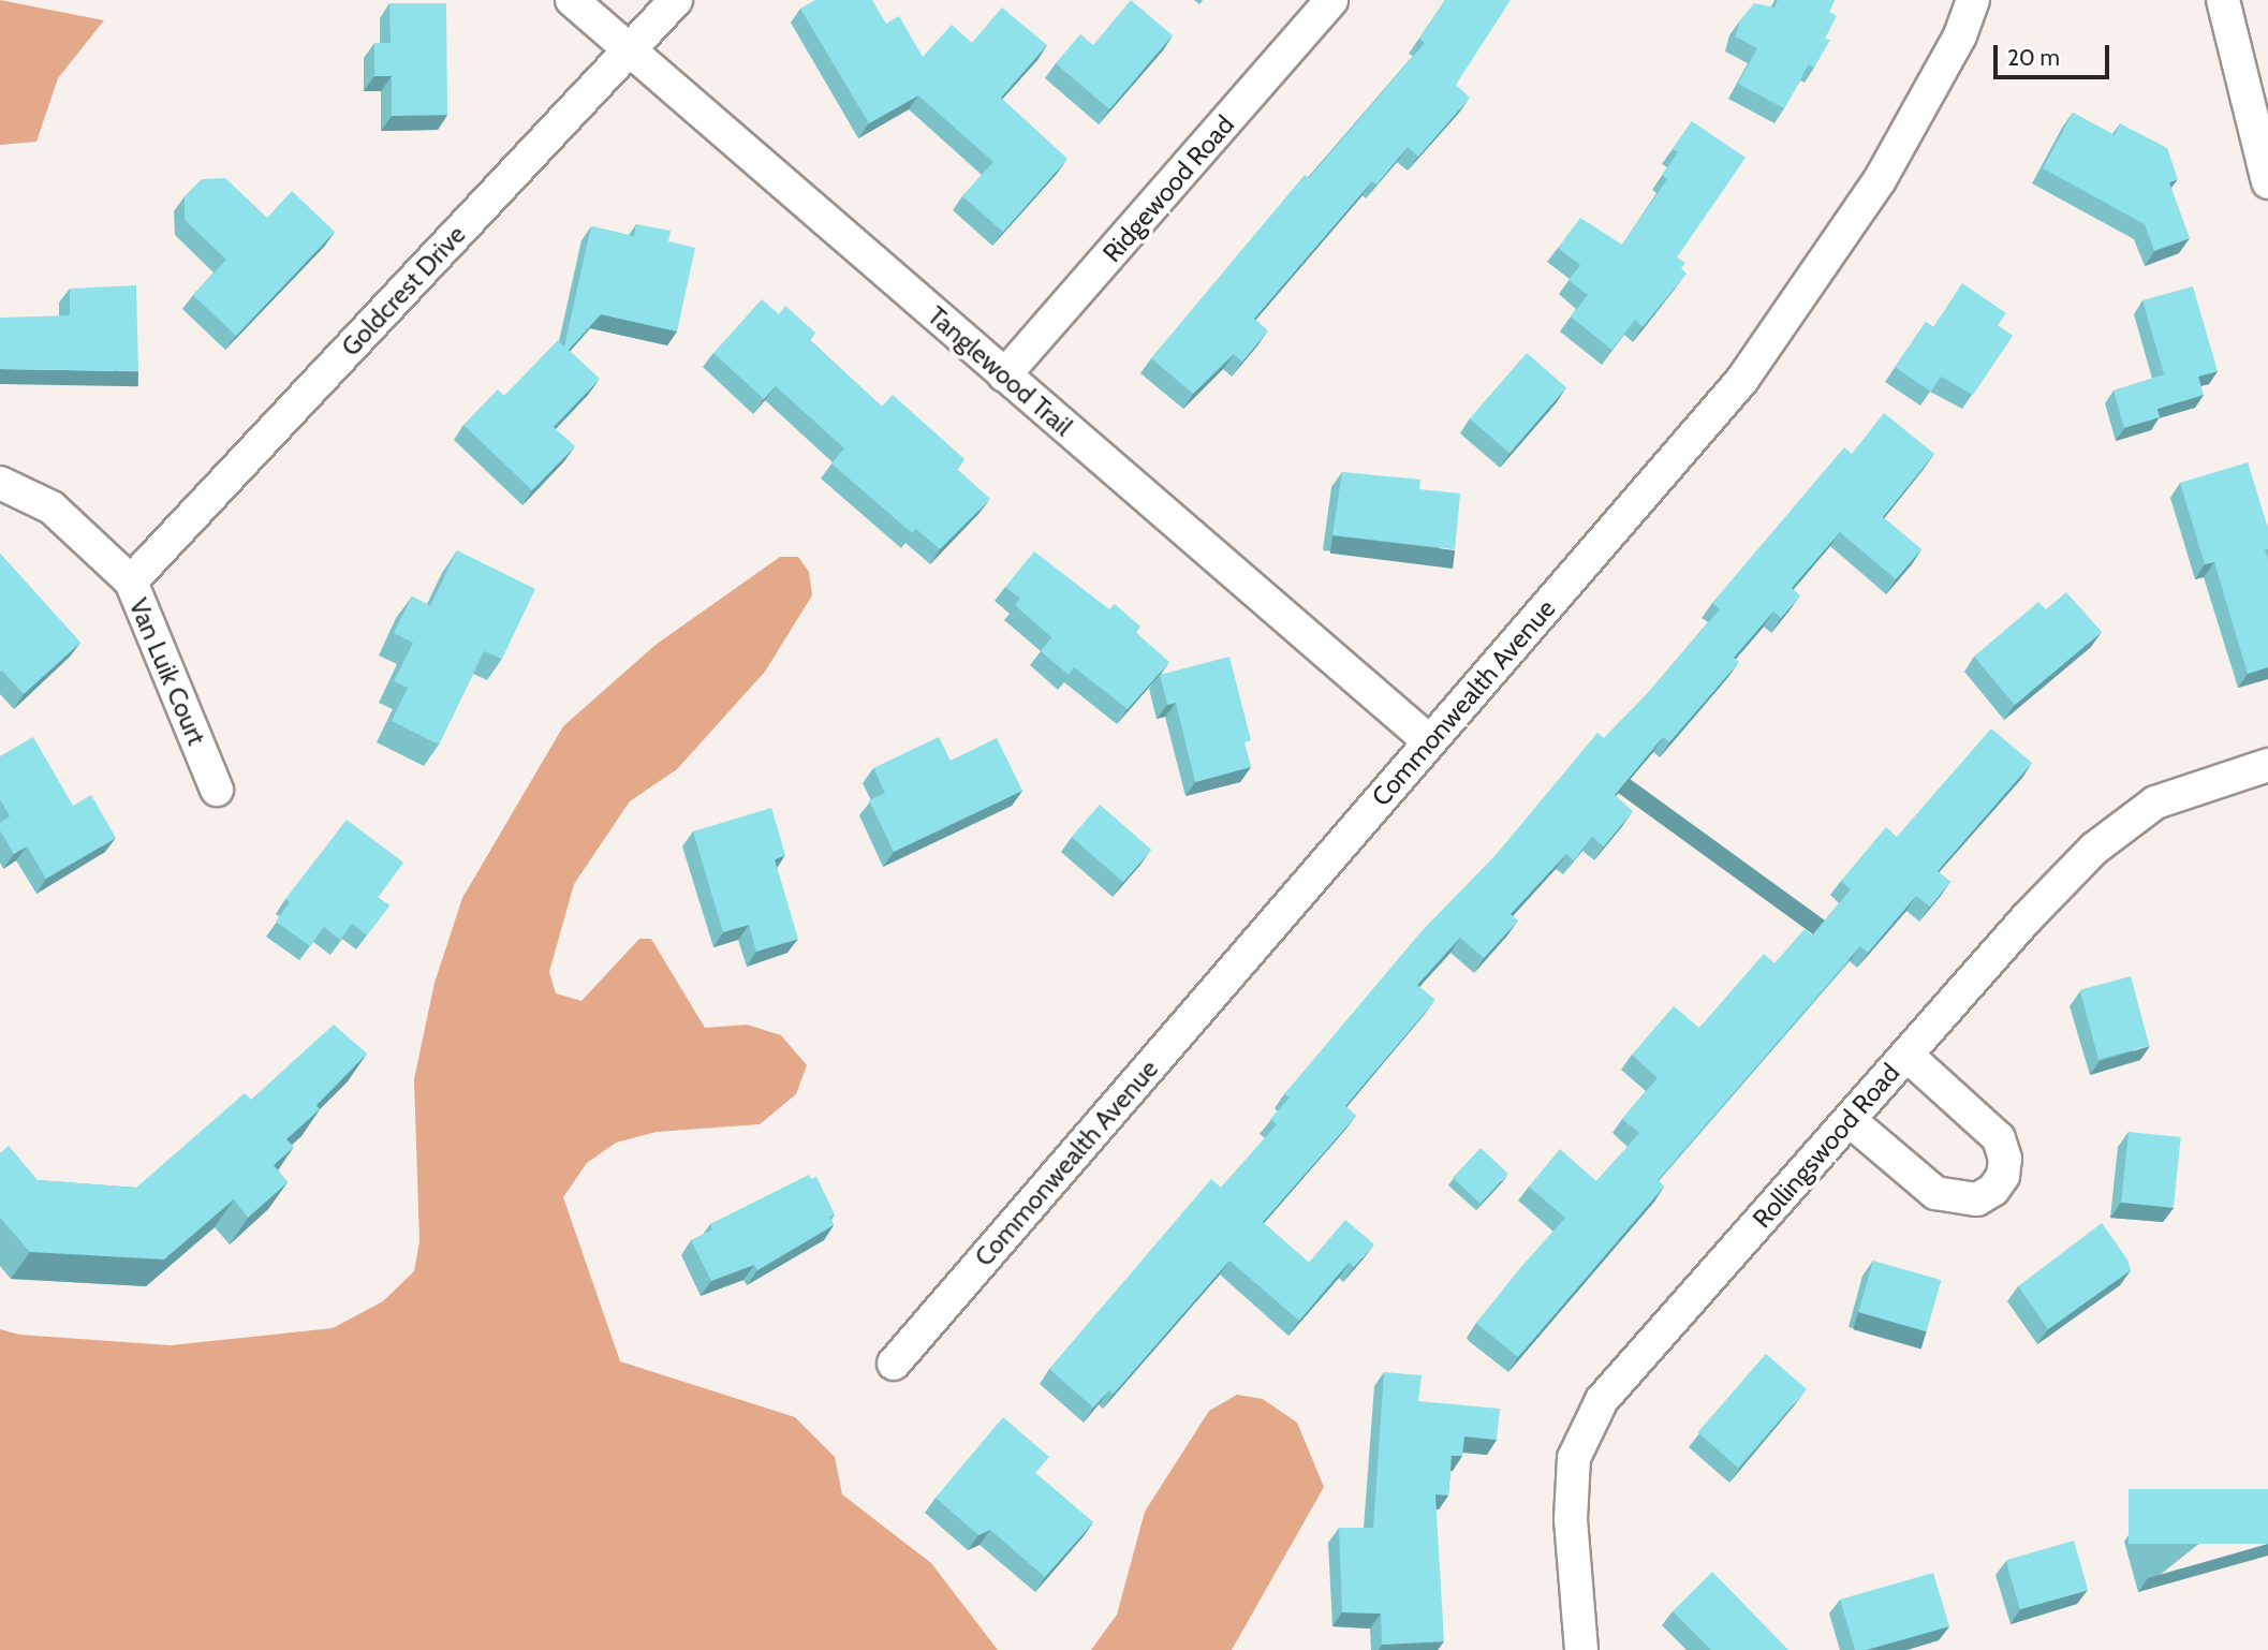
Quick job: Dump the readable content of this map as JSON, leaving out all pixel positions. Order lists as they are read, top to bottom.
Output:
{
  "streets": {
    "street": [
      "Ridgewood Road",
      "Goldcrest Drive",
      "Tanglewood Trail",
      "Van Luik Court",
      "Commonwealth Avenue",
      "Rollingswood Road"
    ]
  },
  "crossings": [
    ["Ridgewood Road", "Tanglewood Trail"],
    ["Goldcrest Drive", "Tanglewood Trail"],
    ["Goldcrest Drive", "Van Luik Court"],
    ["Tanglewood Trail", "Commonwealth Avenue"]
  ],
  "scale_bar": "20 m"
}
